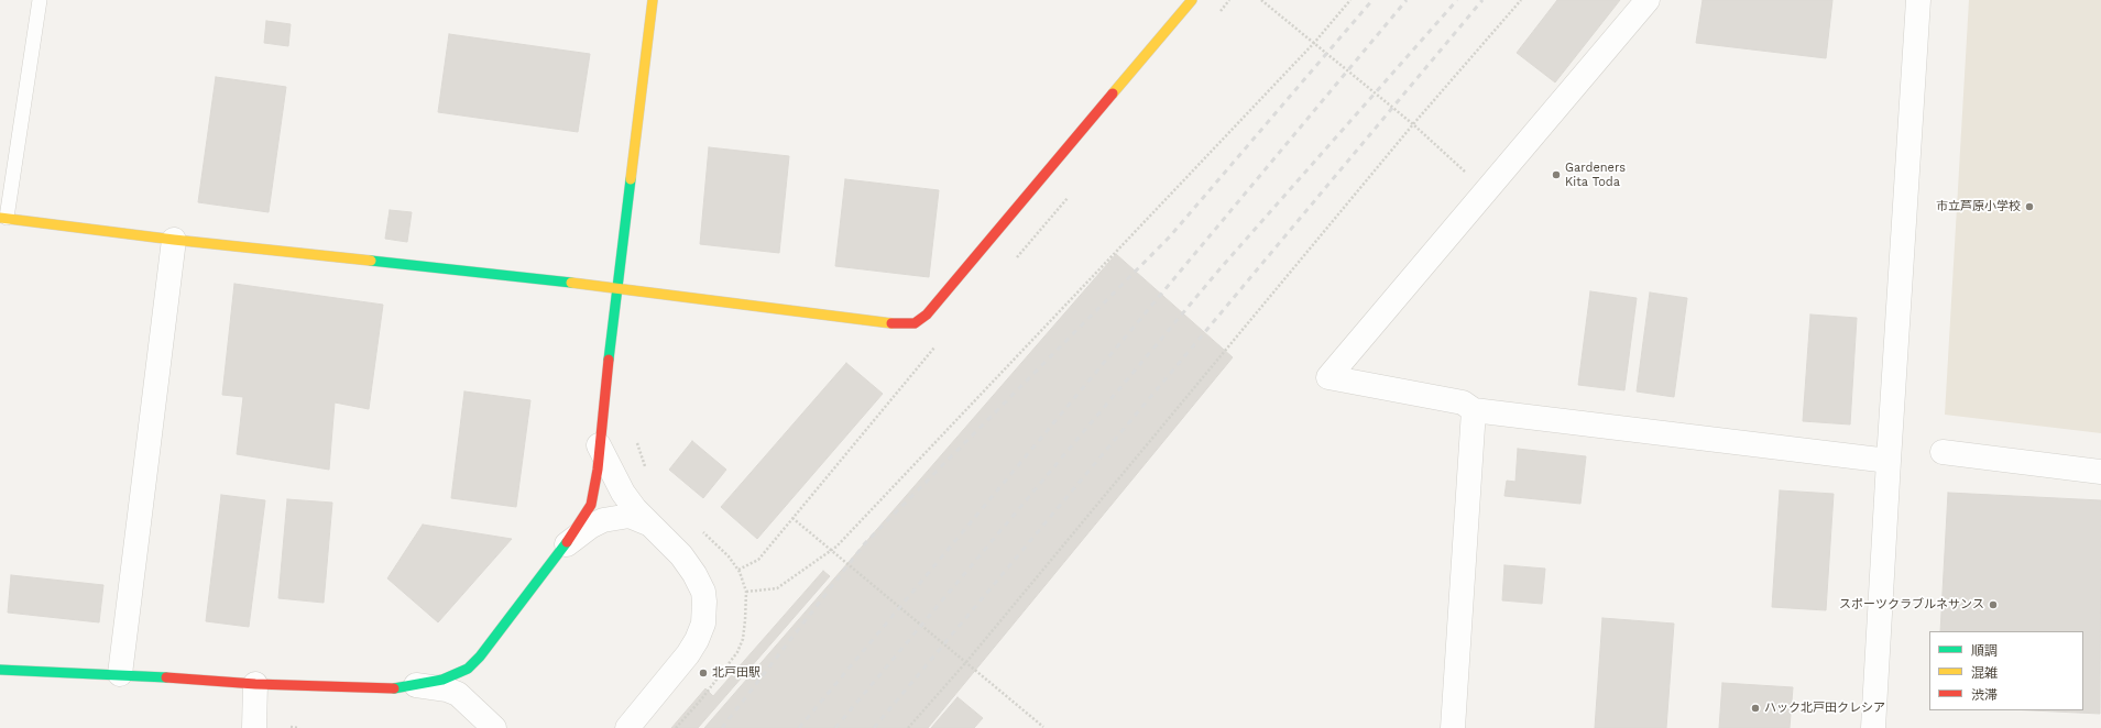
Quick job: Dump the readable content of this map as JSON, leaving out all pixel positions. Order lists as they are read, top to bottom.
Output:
{
  "places": [
    "Gardeners Kita Toda",
    "市立芦原小学校",
    "スポーツクラブルネサンス",
    "北戸田駅",
    "ハック北戸田クレシア"
  ],
  "legend": ["順調", "混雑", "渋滞"]
}
